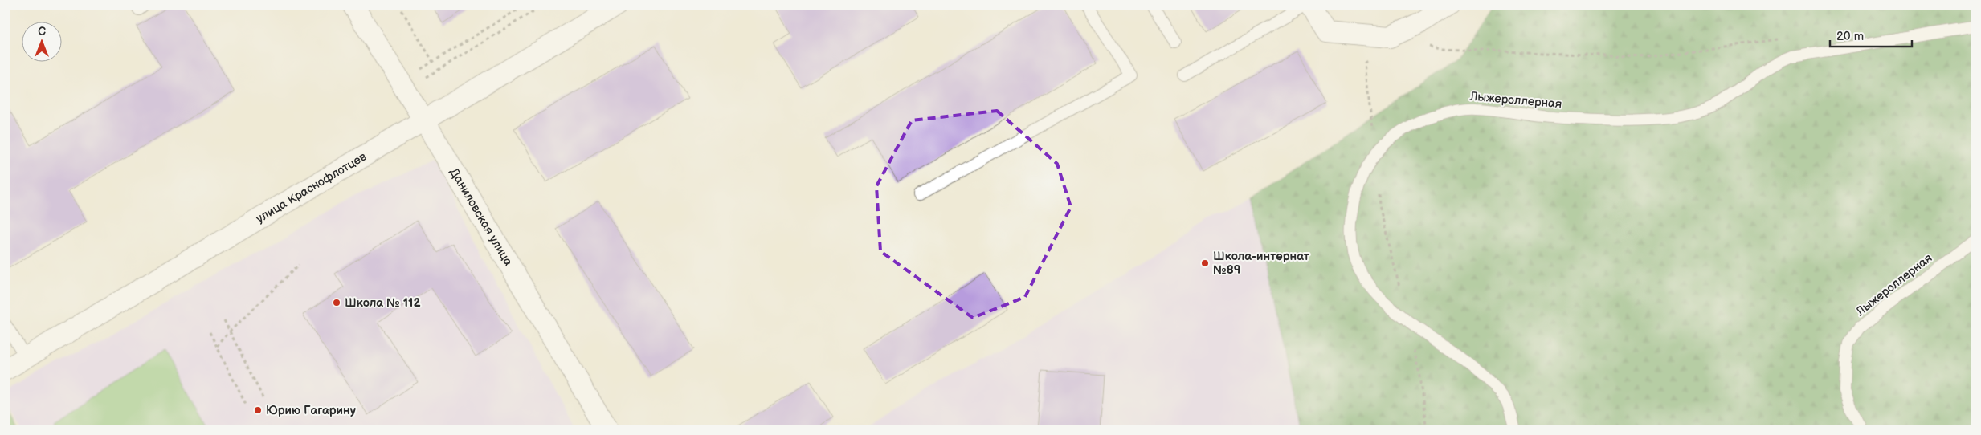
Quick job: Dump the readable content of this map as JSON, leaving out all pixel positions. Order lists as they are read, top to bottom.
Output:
{
  "streets": {
    "street": ["улица Краснофлотцев", "Даниловская улица"],
    "lane": ["Лыжероллерная"]
  },
  "crossings": [
    ["улица Краснофлотцев", "Даниловская улица"]
  ],
  "places": ["Школа-интернат №89", "Школа № 112", "Юрию Гагарину"],
  "scale_bar": "20 m",
  "north": "top"
}
